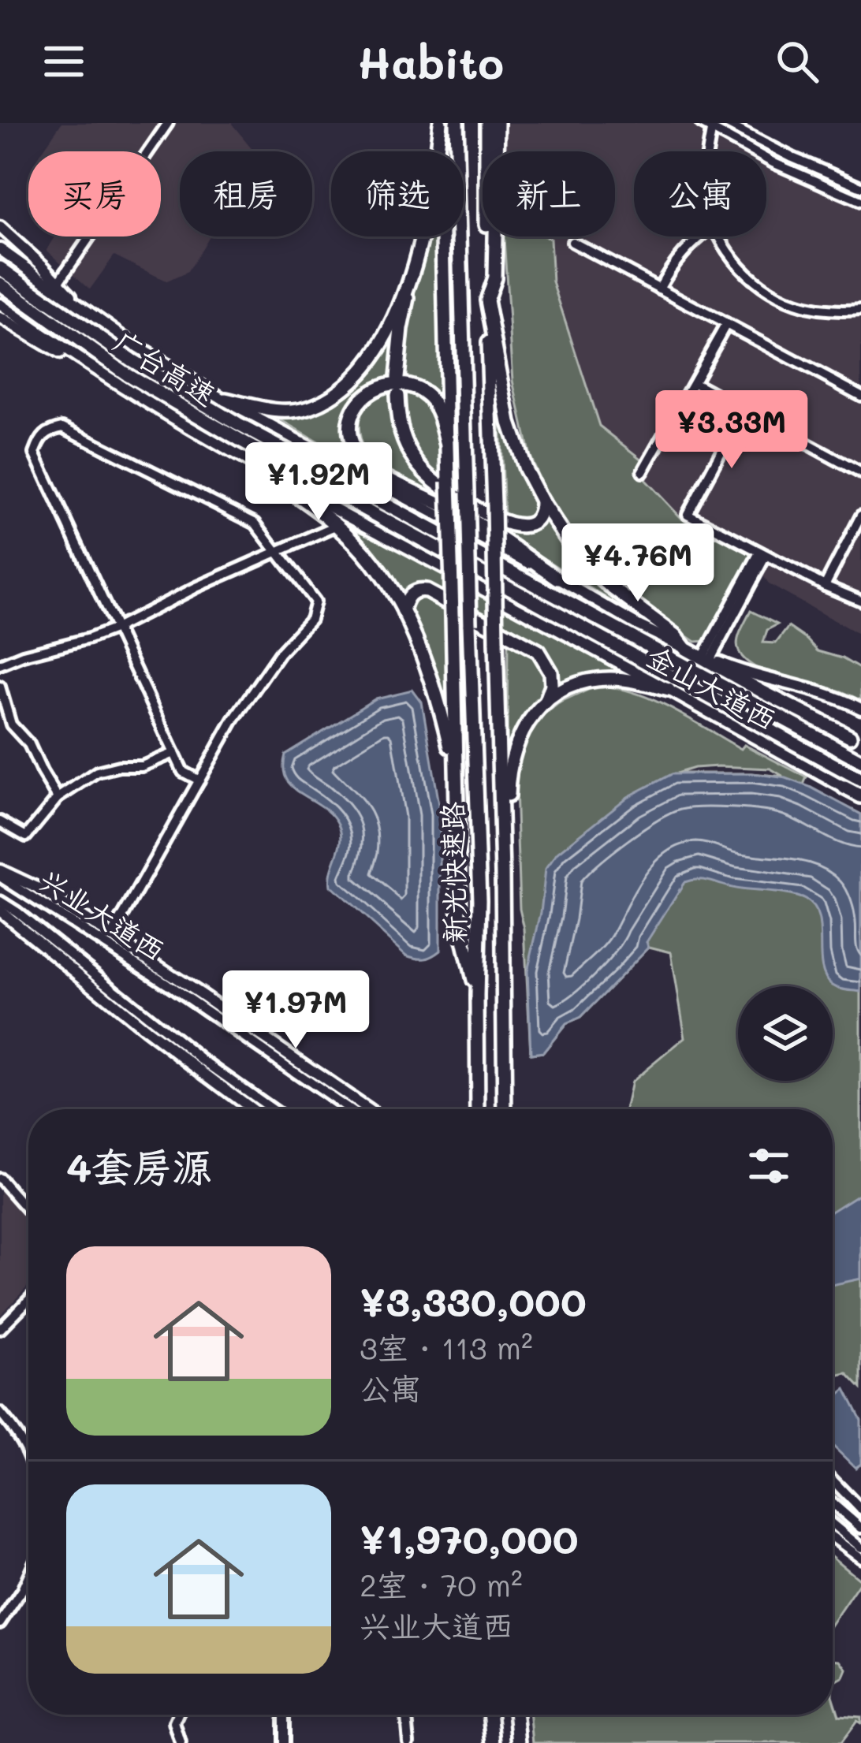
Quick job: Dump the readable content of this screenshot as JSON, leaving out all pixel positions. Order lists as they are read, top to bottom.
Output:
{
  "streets": {
    "highway": ["广台高速", "新光快速路"],
    "main road": ["金山大道西"],
    "street": ["兴业大道西"]
  },
  "page": {
    "header": "Habito",
    "chip": [
      "买房",
      "租房",
      "筛选",
      "新上",
      "公寓"
    ],
    "price": [
      "¥3.33M",
      "¥1.92M",
      "¥4.76M",
      "¥1.97M"
    ],
    "heading": "4套房源",
    "list": [
      {
        "name": "¥3,330,000",
        "note": "3室 · 113 m² · 公寓"
      },
      {
        "name": "¥1,970,000",
        "note": "2室 · 70 m² · 兴业大道西"
      }
    ]
  }
}
